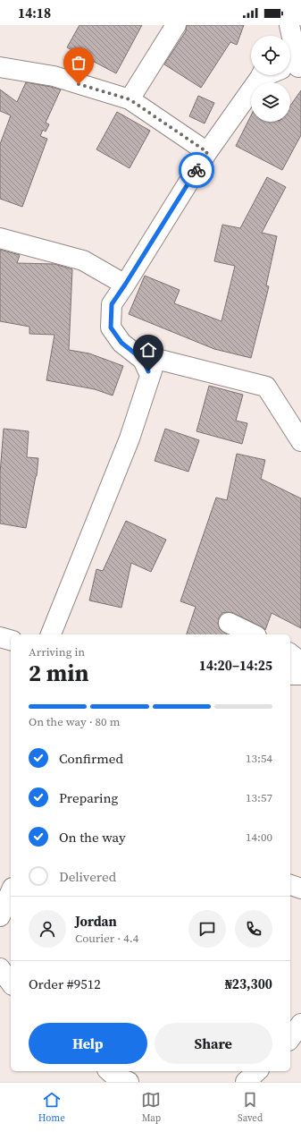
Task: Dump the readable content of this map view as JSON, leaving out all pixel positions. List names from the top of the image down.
{
  "page": {
    "status": "14:18",
    "heading": ["2 min", "Arriving in", "14:20–14:25"],
    "panel": [
      "Jordan",
      "Courier · 4.4",
      "Order #9512",
      "₦23,300"
    ],
    "bar": "On the way · 80 m",
    "list": [
      ["Confirmed", "13:54"],
      ["Preparing", "13:57"],
      ["On the way", "14:00"],
      "Delivered"
    ],
    "buttons": ["Help", "Share"],
    "tabs": ["Home", "Map", "Saved"]
  }
}
